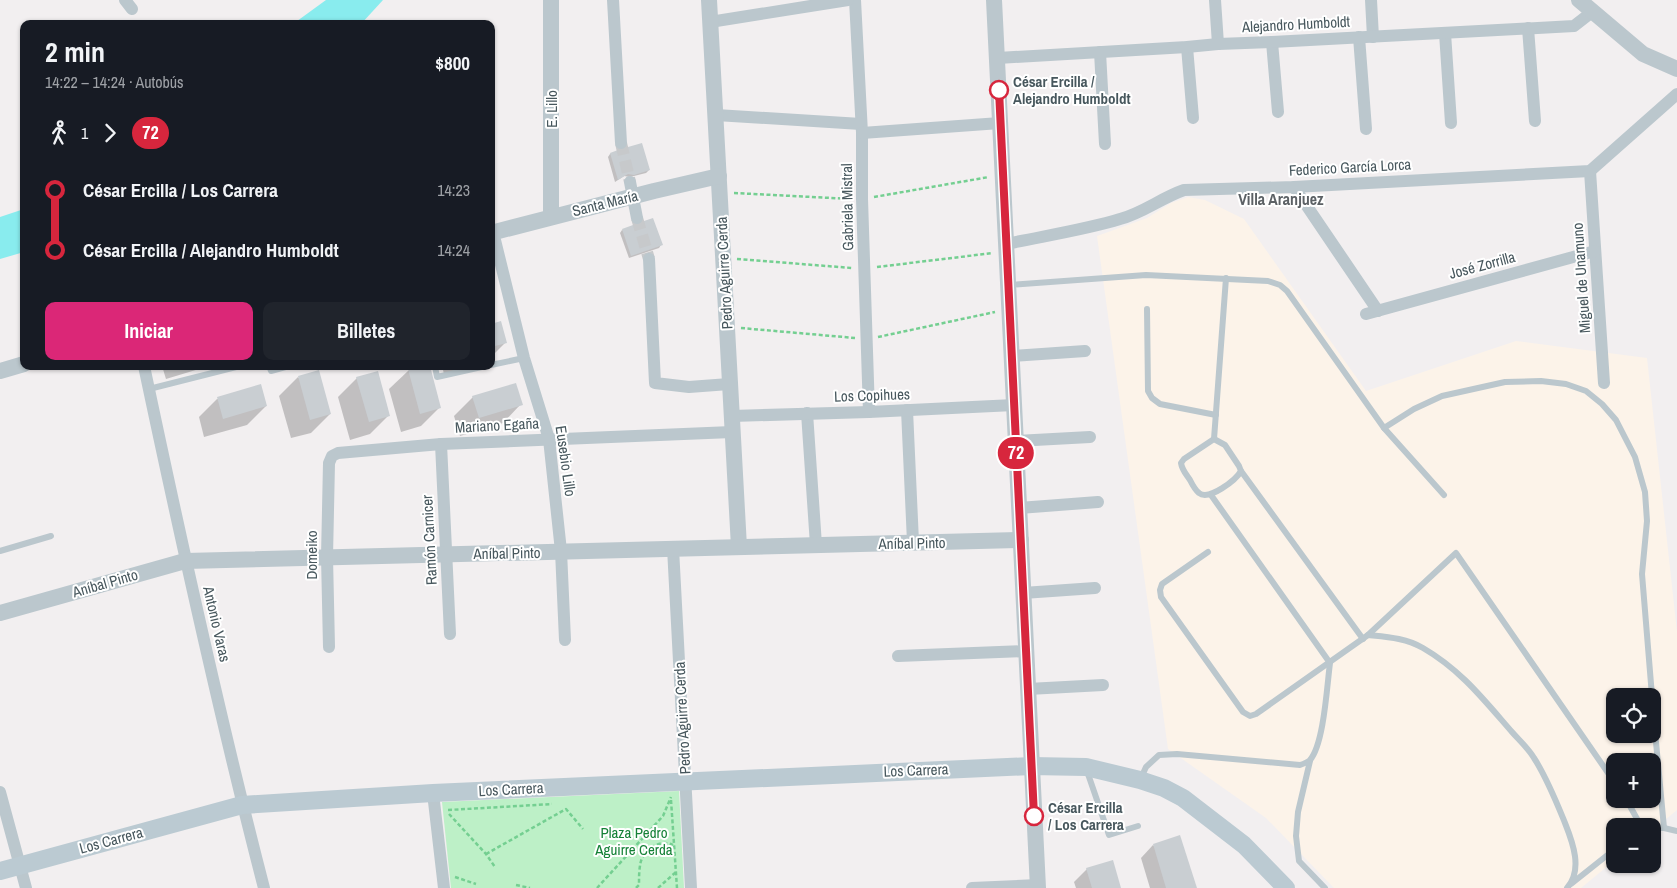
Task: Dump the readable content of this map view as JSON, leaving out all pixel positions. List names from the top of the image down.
{
  "streets": {
    "main road": ["Los Carrera"],
    "street": [
      "Alejandro Humboldt",
      "E. Lillo",
      "Federico García Lorca",
      "Santa María",
      "Gabriela Mistral",
      "José Zorrilla",
      "Pedro Aguirre Cerda",
      "Miguel de Unamuno",
      "Los Copihues",
      "Mariano Egaña",
      "Eusebio Lillo",
      "Ramón Carnicer",
      "Aníbal Pinto",
      "Domeiko",
      "Antonio Varas"
    ]
  },
  "crossings": [
    ["E. Lillo", "Santa María"],
    ["Federico García Lorca", "José Zorrilla"],
    ["Federico García Lorca", "Miguel de Unamuno"],
    ["Santa María", "Pedro Aguirre Cerda"],
    ["Gabriela Mistral", "Los Copihues"],
    ["José Zorrilla", "Miguel de Unamuno"],
    ["Pedro Aguirre Cerda", "Los Copihues"],
    ["Pedro Aguirre Cerda", "Mariano Egaña"],
    ["Pedro Aguirre Cerda", "Aníbal Pinto"],
    ["Pedro Aguirre Cerda", "Los Carrera"],
    ["Los Copihues", "Mariano Egaña"],
    ["Mariano Egaña", "Eusebio Lillo"],
    ["Mariano Egaña", "Ramón Carnicer"],
    ["Mariano Egaña", "Domeiko"],
    ["Eusebio Lillo", "Aníbal Pinto"],
    ["Ramón Carnicer", "Aníbal Pinto"],
    ["Aníbal Pinto", "Domeiko"],
    ["Aníbal Pinto", "Antonio Varas"],
    ["Antonio Varas", "Los Carrera"]
  ],
  "districts": ["Villa Aranjuez"],
  "parks": ["Plaza Pedro Aguirre Cerda"],
  "places": ["César Ercilla / Alejandro Humboldt", "César Ercilla / Los Carrera"],
  "lines": ["bus line 72"],
  "page": {
    "on_map": "72",
    "heading": ["2 min", "14:22 – 14:24 · Autobús", "$800"],
    "legs": ["1", "72"],
    "list": [
      {
        "name": "César Ercilla / Los Carrera",
        "value": "14:23"
      },
      {
        "name": "César Ercilla / Alejandro Humboldt",
        "value": "14:24"
      }
    ],
    "buttons": ["Iniciar", "Billetes"],
    "map_buttons": ["+", "−"]
  }
}
